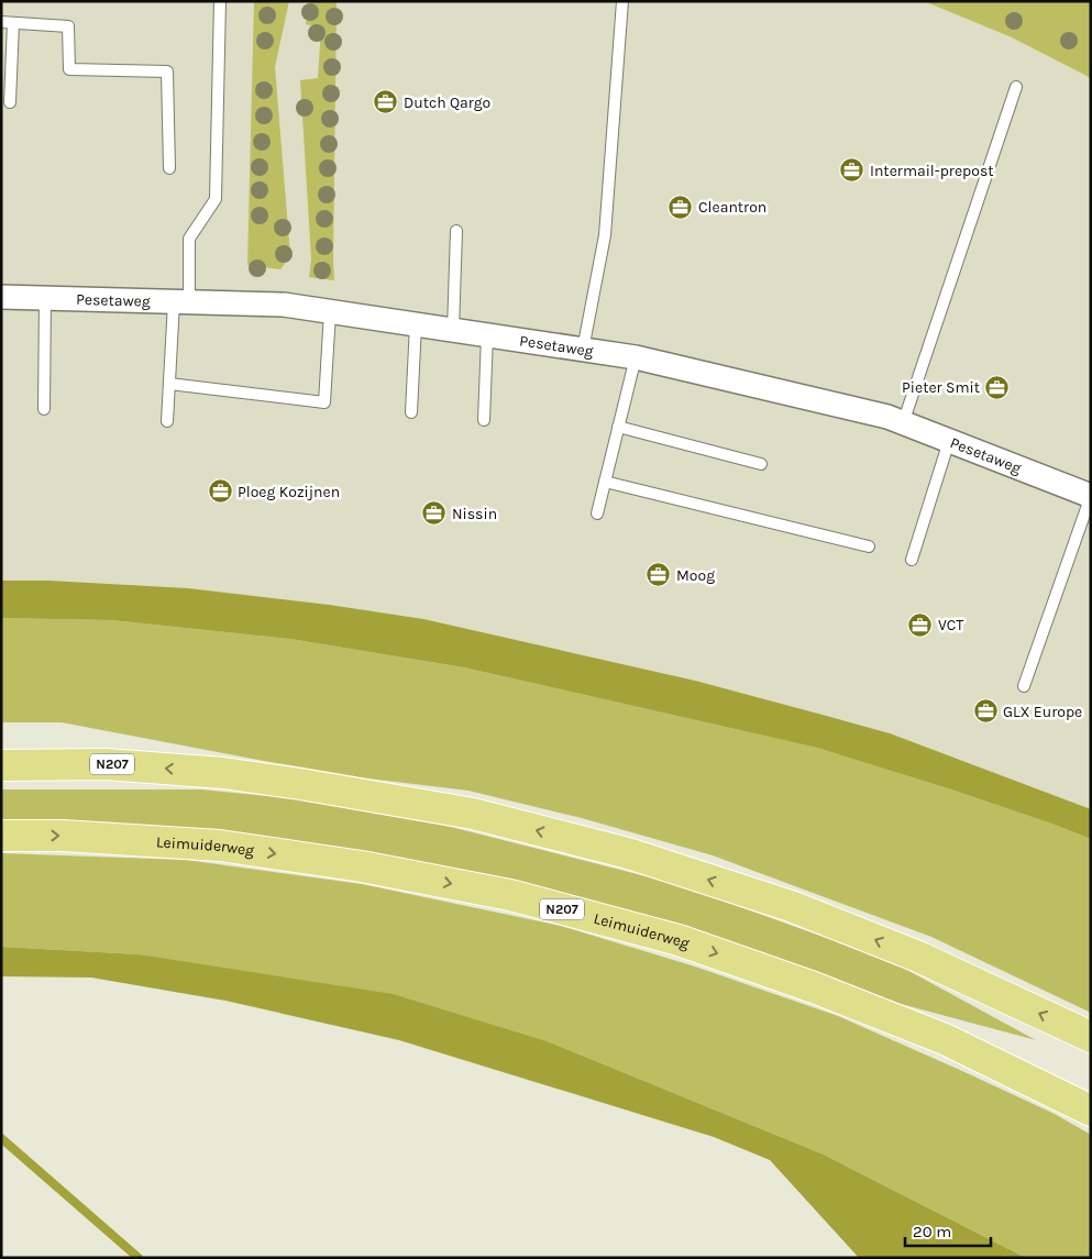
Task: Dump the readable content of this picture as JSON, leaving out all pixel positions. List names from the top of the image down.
{
  "streets": {
    "main road": ["N207", "Leimuiderweg"],
    "street": ["Pesetaweg"]
  },
  "places": {
    "office": [
      "Dutch Qargo",
      "Intermail-prepost",
      "Cleantron",
      "Pieter Smit",
      "Ploeg Kozijnen",
      "Nissin",
      "Moog",
      "VCT",
      "GLX Europe"
    ]
  },
  "scale_bar": "20 m"
}
